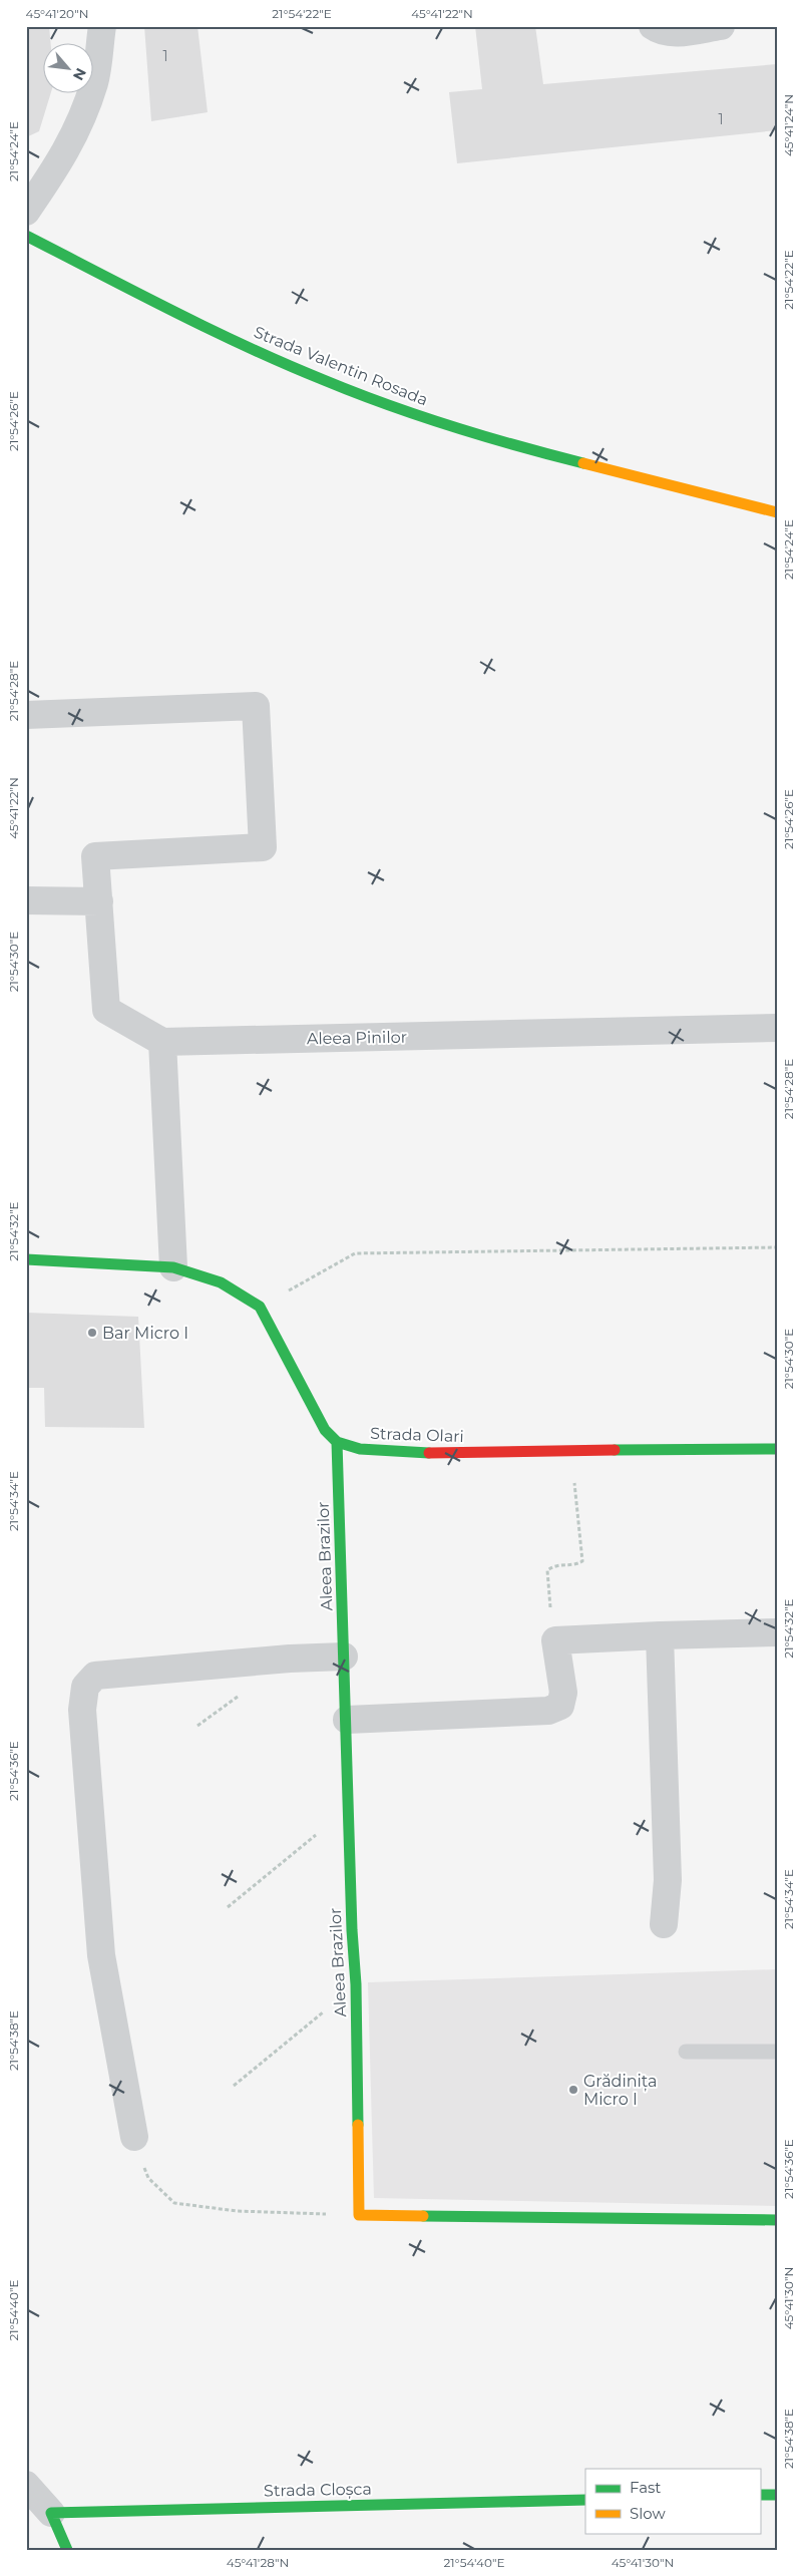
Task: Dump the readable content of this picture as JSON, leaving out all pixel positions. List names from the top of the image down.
{
  "streets": {
    "street": [
      "Strada Valentin Rosada",
      "Aleea Pinilor",
      "Strada Olari",
      "Aleea Brazilor",
      "Strada Cloșca"
    ]
  },
  "crossings": [
    ["Strada Olari", "Aleea Brazilor"]
  ],
  "places": ["Bar Micro I", "Grădinița Micro I"],
  "house_numbers": ["1", "1"],
  "legend": ["Fast", "Slow"],
  "north": "bottom right",
  "coordinates": [
    "45°41'20\"N",
    "21°54'22\"E",
    "45°41'22\"N",
    "45°41'24\"N",
    "21°54'24\"E",
    "21°54'26\"E",
    "21°54'28\"E",
    "21°54'30\"E",
    "21°54'32\"E",
    "21°54'34\"E",
    "21°54'36\"E",
    "21°54'38\"E",
    "45°41'30\"N",
    "21°54'40\"E",
    "45°41'28\"N"
  ]
}
